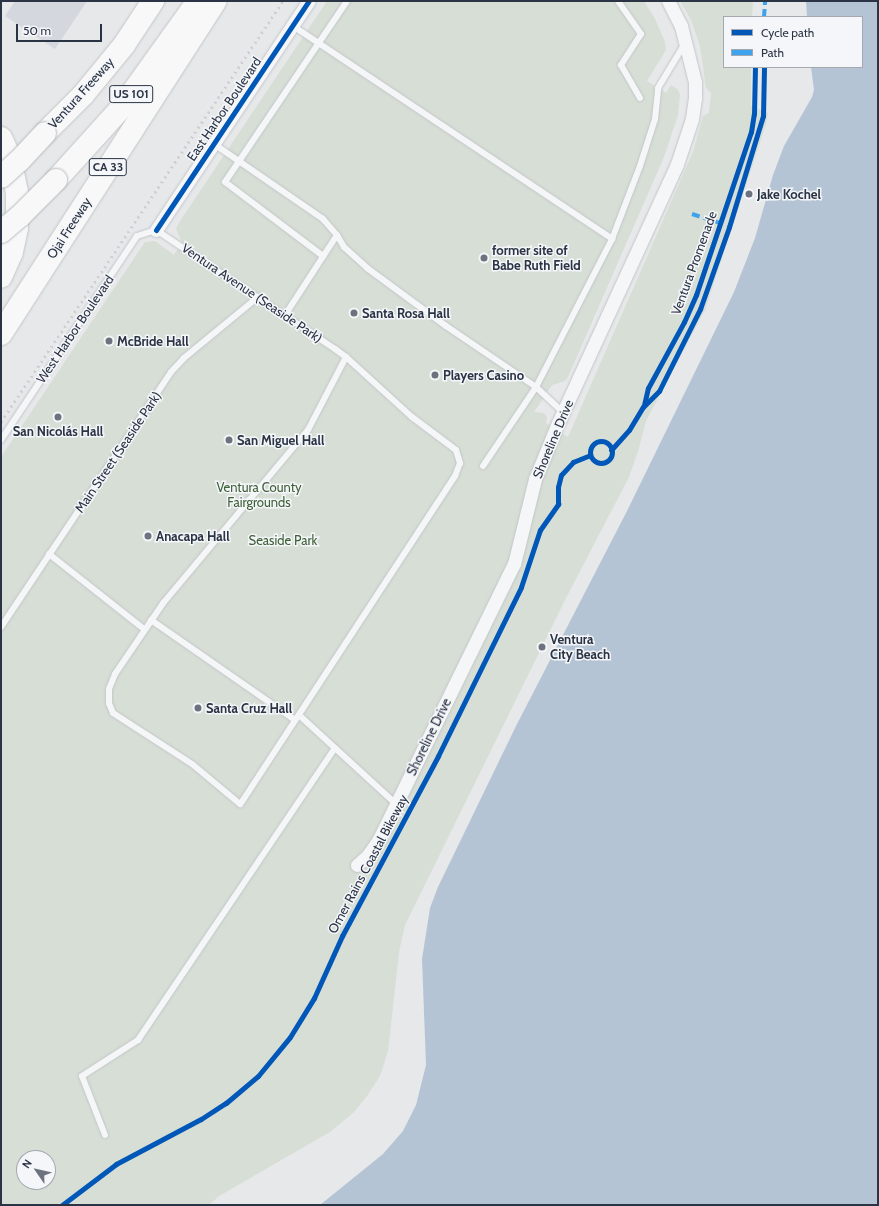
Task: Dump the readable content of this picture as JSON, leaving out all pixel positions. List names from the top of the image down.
{
  "streets": {
    "highway": [
      "Ventura Freeway",
      "US 101",
      "CA 33",
      "Ojai Freeway"
    ],
    "street": ["East Harbor Boulevard", "Shoreline Drive"],
    "lane": ["Ventura Avenue (Seaside Park)", "West Harbor Boulevard", "Main Street (Seaside Park)"],
    "cycle path": ["Ventura Promenade", "Omer Rains Coastal Bikeway"]
  },
  "crossings": [
    ["East Harbor Boulevard", "Ventura Avenue (Seaside Park)"],
    ["East Harbor Boulevard", "West Harbor Boulevard"],
    ["Ventura Avenue (Seaside Park)", "West Harbor Boulevard"],
    ["Ventura Avenue (Seaside Park)", "Main Street (Seaside Park)"]
  ],
  "parks": ["Ventura County Fairgrounds", "Seaside Park"],
  "places": [
    "Jake Kochel",
    "former site of Babe Ruth Field",
    "Santa Rosa Hall",
    "McBride Hall",
    "Players Casino",
    "San Nicolás Hall",
    "San Miguel Hall",
    "Anacapa Hall",
    "Ventura City Beach",
    "Santa Cruz Hall"
  ],
  "legend": ["Cycle path", "Path"],
  "scale_bar": "50 m",
  "north": "top left"
}
